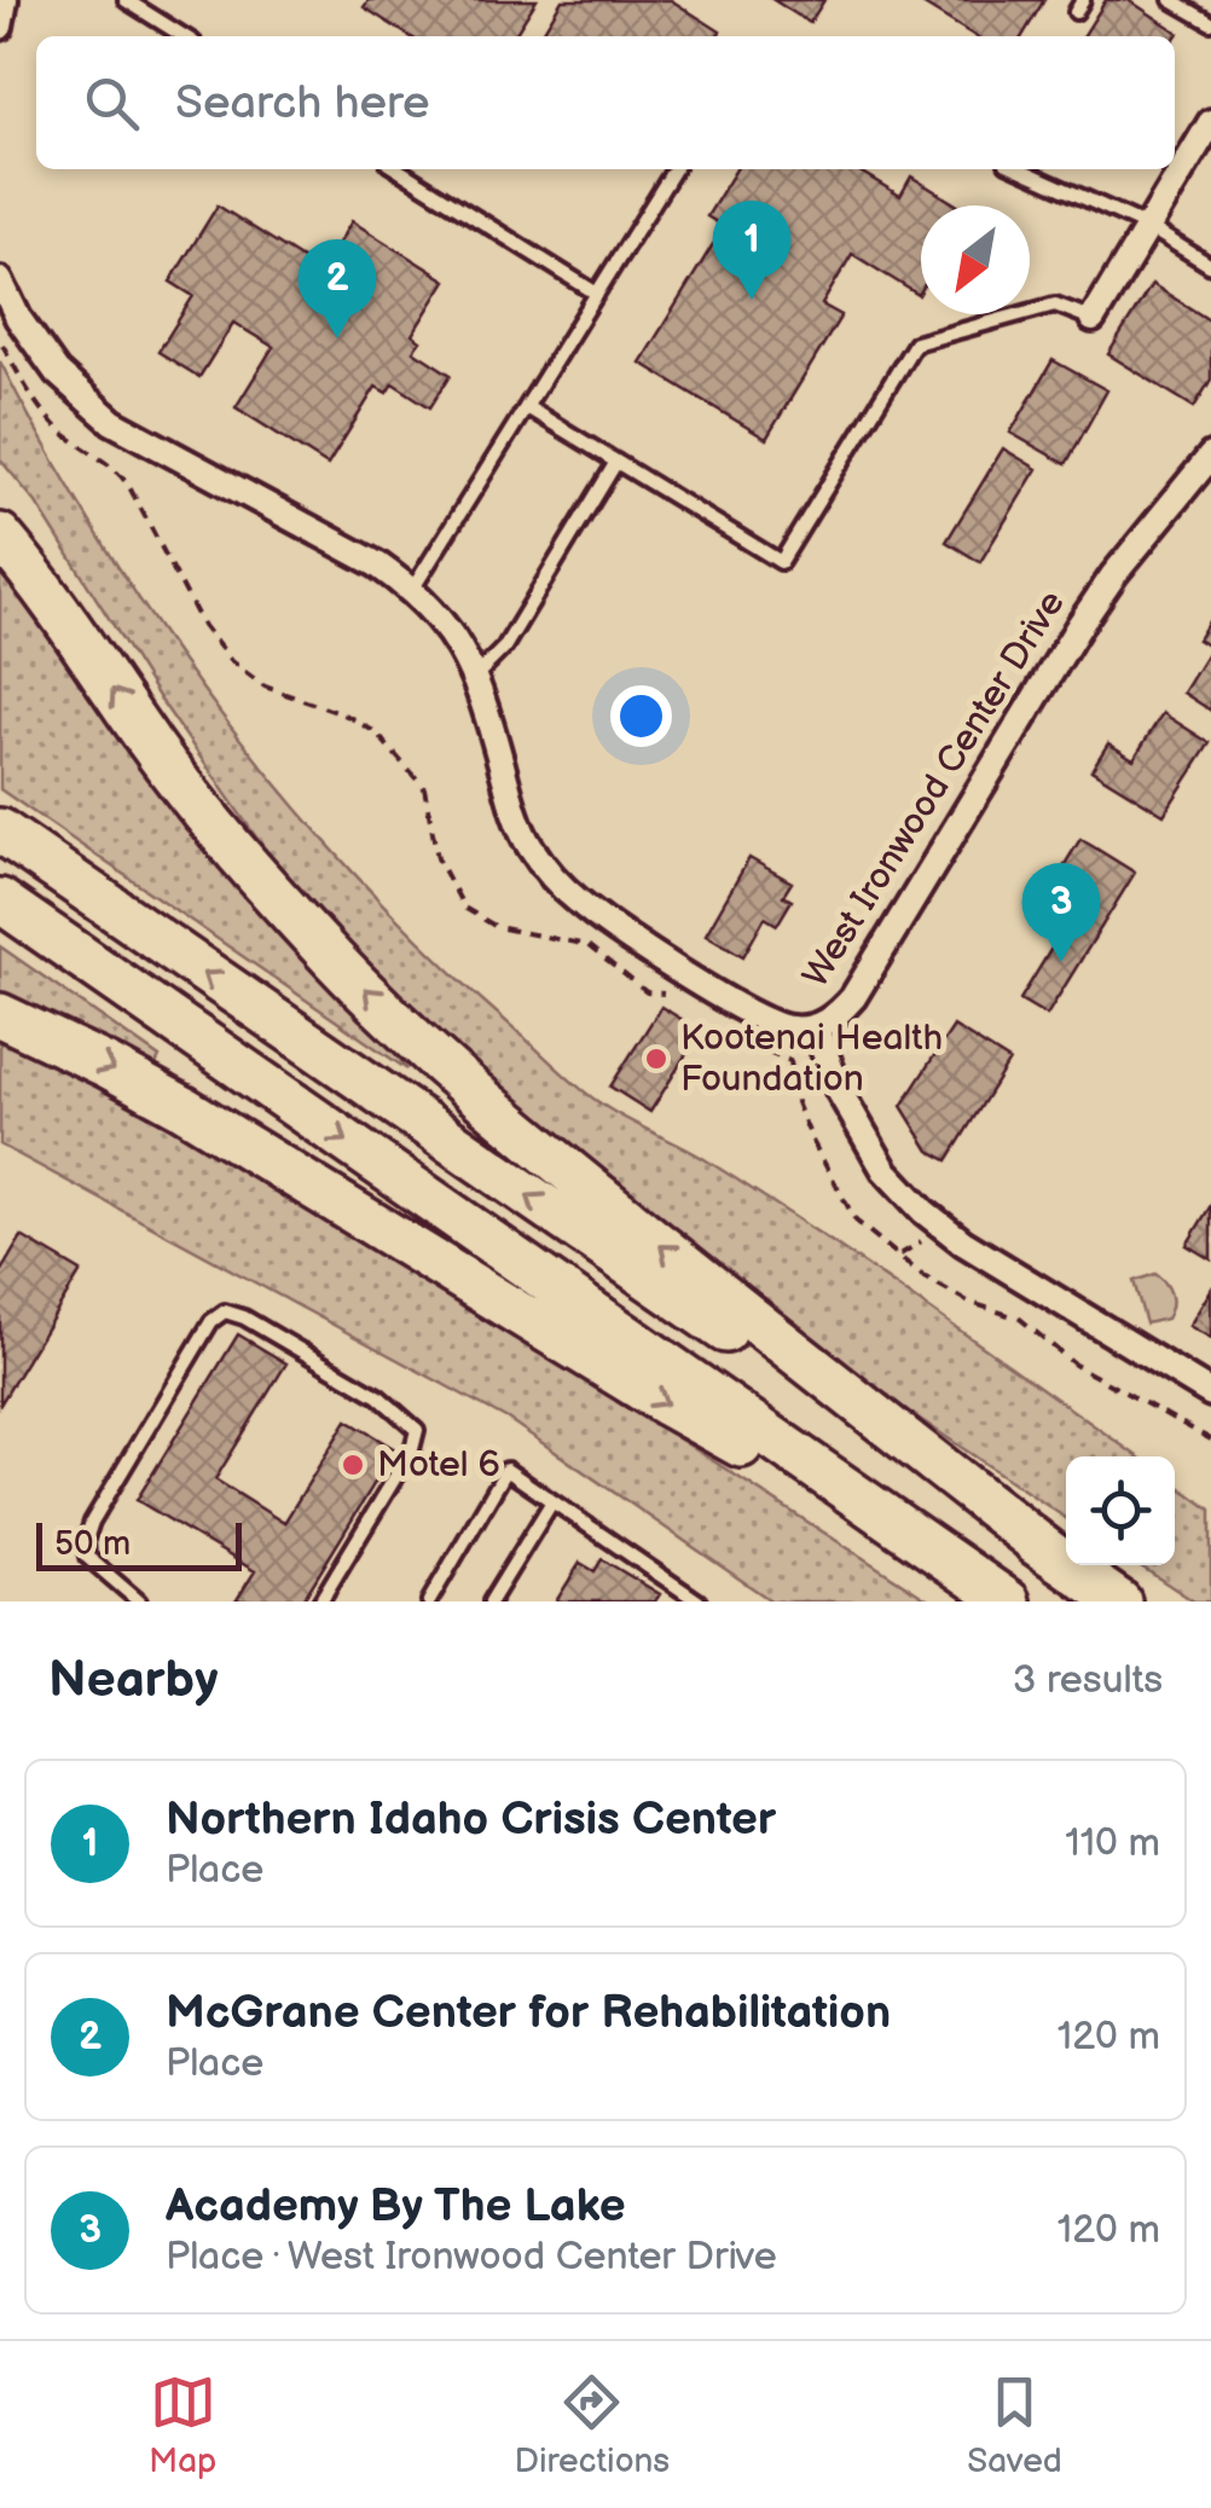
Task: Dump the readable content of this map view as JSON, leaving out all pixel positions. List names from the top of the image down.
{
  "streets": {
    "street": ["West Ironwood Center Drive"]
  },
  "places": ["Kootenai Health Foundation", "Motel 6"],
  "scale_bar": "50 m",
  "north": "bottom left",
  "page": {
    "search": "Search here",
    "pins": ["1", "2", "3"],
    "scale": "50 m",
    "heading": ["Nearby", "3 results"],
    "list": [
      {
        "mark": "1",
        "name": "Northern Idaho Crisis Center",
        "note": "Place",
        "value": "110 m"
      },
      {
        "mark": "2",
        "name": "McGrane Center for Rehabilitation",
        "note": "Place",
        "value": "120 m"
      },
      {
        "mark": "3",
        "name": "Academy By The Lake",
        "note": "Place · West Ironwood Center Drive",
        "value": "120 m"
      }
    ],
    "nav": ["Map", "Directions", "Saved"]
  }
}
